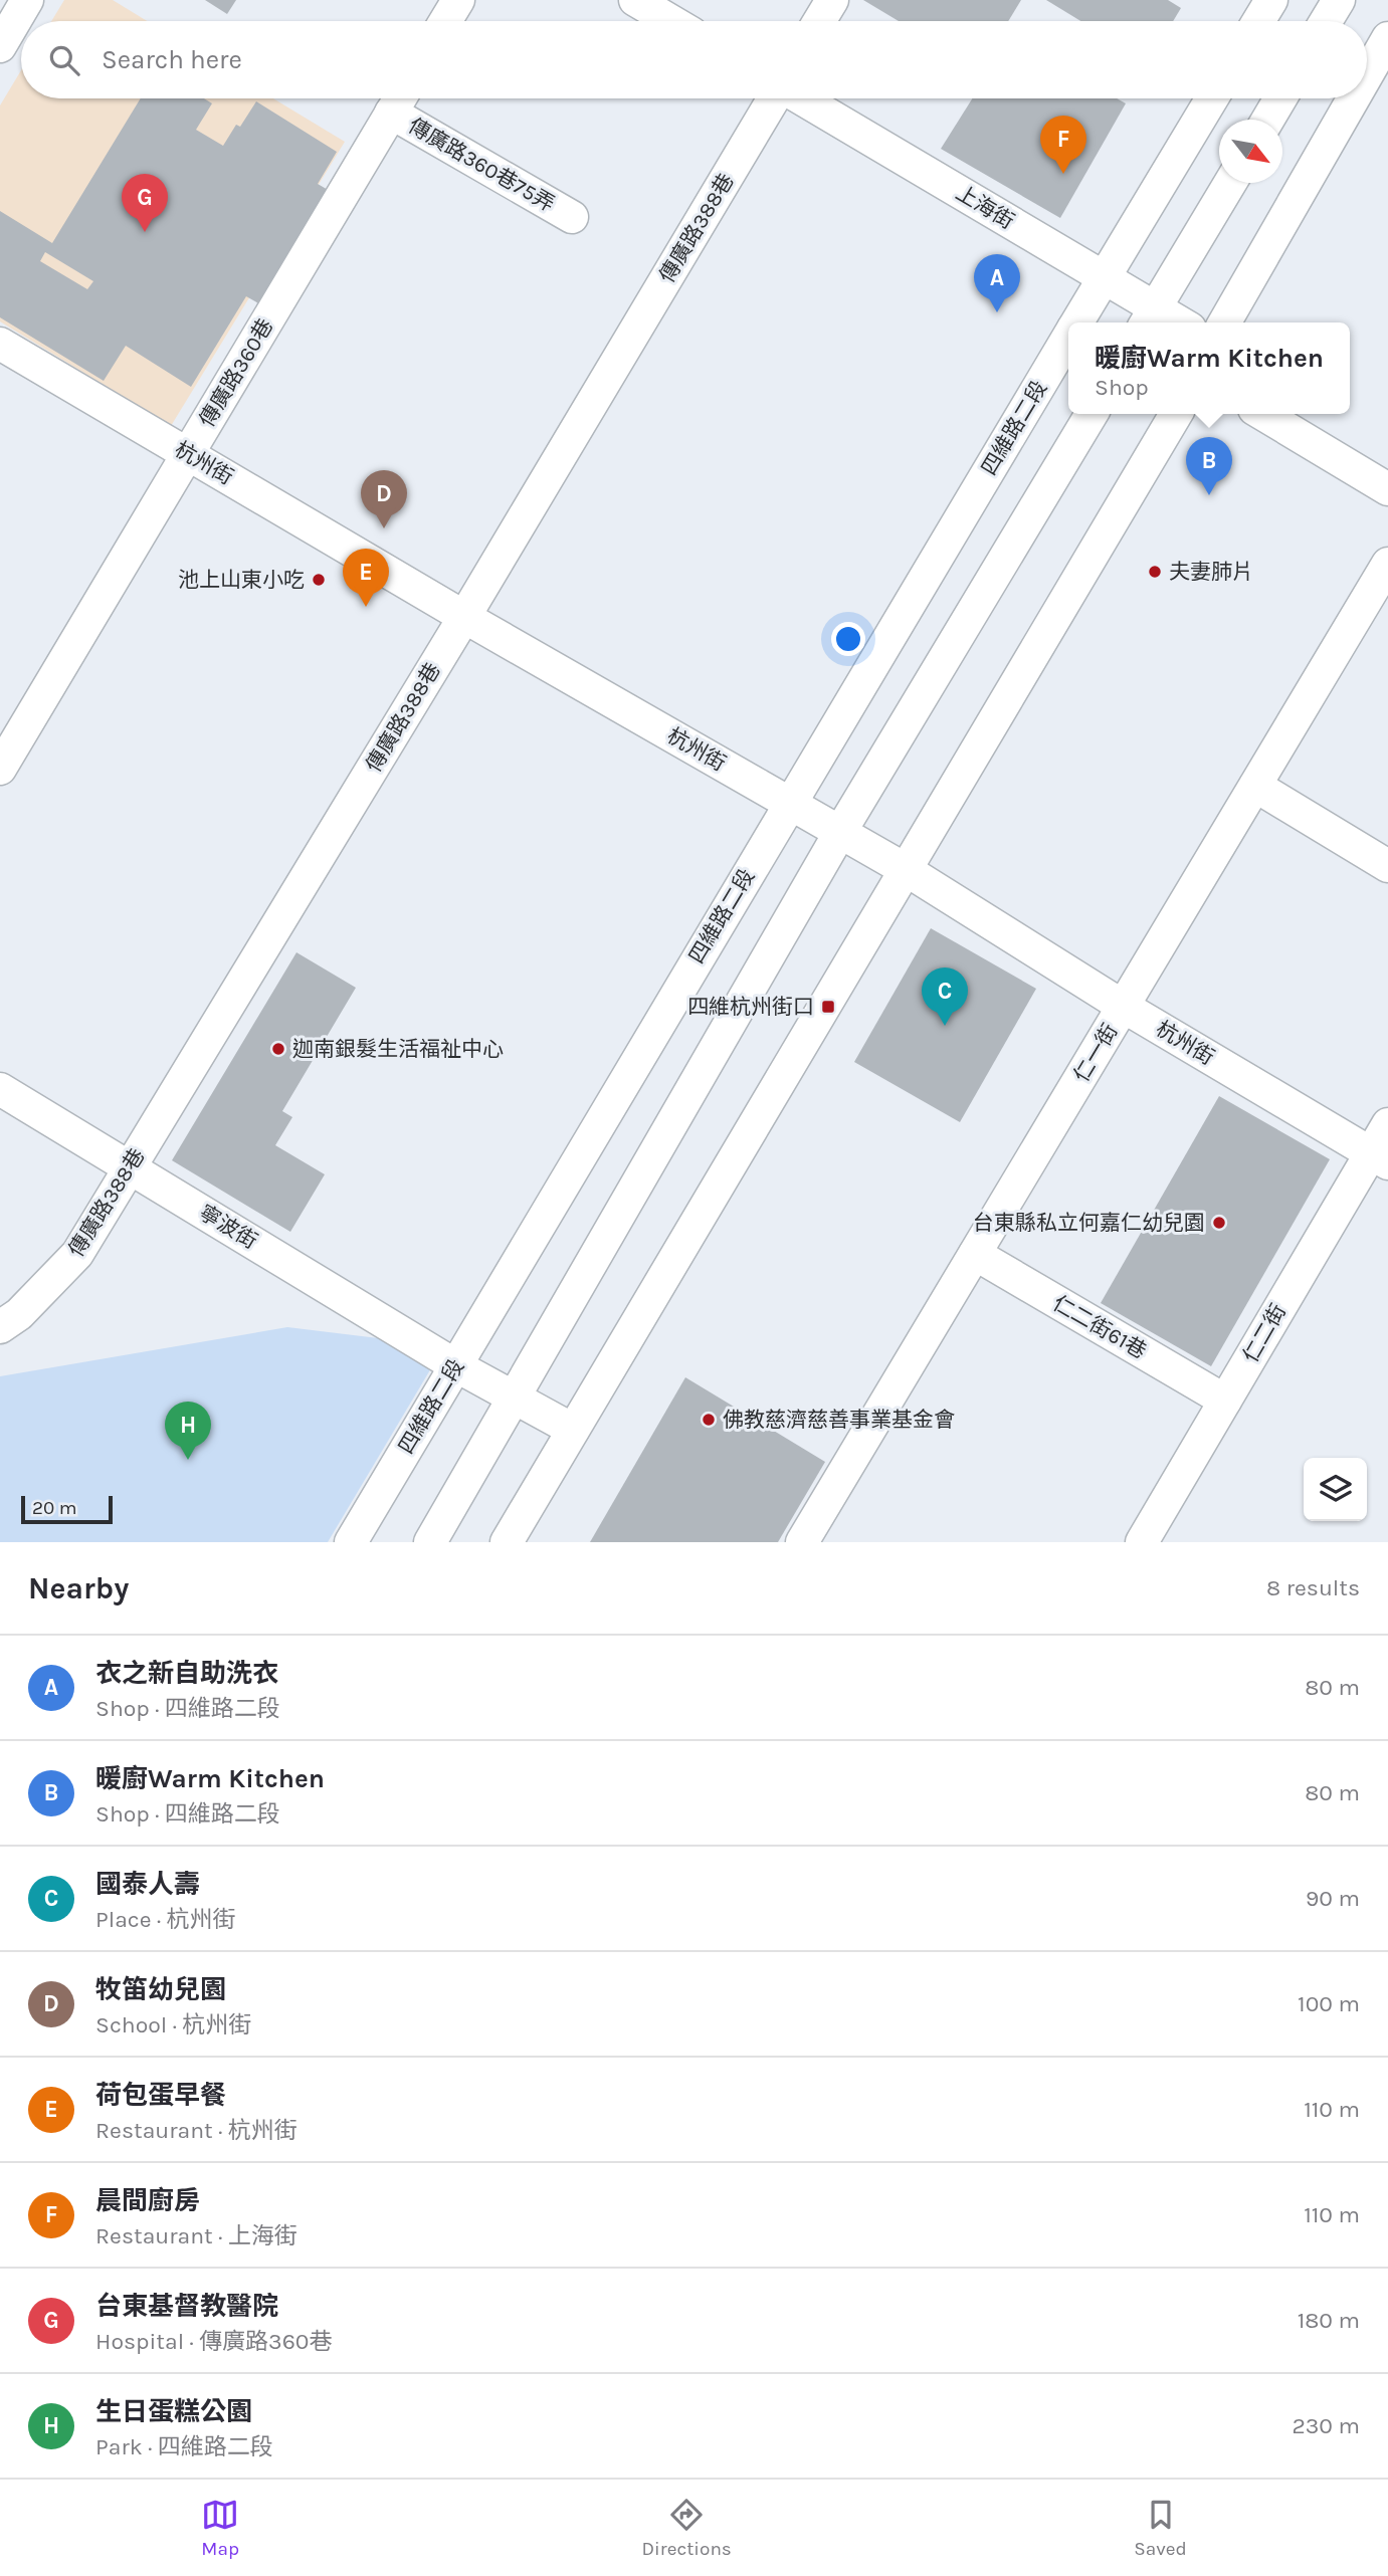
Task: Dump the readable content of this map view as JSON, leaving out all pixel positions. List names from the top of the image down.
{
  "streets": {
    "street": [
      "傳廣路360巷75弄",
      "上海街",
      "傳廣路388巷",
      "傳廣路360巷",
      "四維路二段",
      "杭州街",
      "仁一街",
      "寧波街",
      "仁二街61巷",
      "仁二街"
    ]
  },
  "crossings": [
    ["傳廣路360巷75弄", "傳廣路360巷"],
    ["上海街", "四維路二段"],
    ["傳廣路388巷", "杭州街"],
    ["傳廣路388巷", "寧波街"],
    ["傳廣路360巷", "杭州街"],
    ["四維路二段", "杭州街"],
    ["四維路二段", "寧波街"],
    ["杭州街", "仁一街"],
    ["杭州街", "仁二街"],
    ["仁一街", "仁二街61巷"],
    ["仁二街61巷", "仁二街"]
  ],
  "places": {
    "other": [
      "夫妻肺片",
      "池上山東小吃",
      "迦南銀髮生活福祉中心",
      "台東縣私立何嘉仁幼兒園",
      "佛教慈濟慈善事業基金會"
    ],
    "transit": ["四維杭州街口"]
  },
  "scale_bar": "20 m",
  "north": "bottom right",
  "page": {
    "search": "Search here",
    "pins": [
      "F",
      "G",
      "A",
      "B",
      "D",
      "E",
      "C",
      "H"
    ],
    "popup": ["暖廚Warm Kitchen", "Shop"],
    "scale": "20 m",
    "heading": ["Nearby", "8 results"],
    "list": [
      {
        "mark": "A",
        "name": "衣之新自助洗衣",
        "note": "Shop · 四維路二段",
        "value": "80 m"
      },
      {
        "mark": "B",
        "name": "暖廚Warm Kitchen",
        "note": "Shop · 四維路二段",
        "value": "80 m"
      },
      {
        "mark": "C",
        "name": "國泰人壽",
        "note": "Place · 杭州街",
        "value": "90 m"
      },
      {
        "mark": "D",
        "name": "牧笛幼兒園",
        "note": "School · 杭州街",
        "value": "100 m"
      },
      {
        "mark": "E",
        "name": "荷包蛋早餐",
        "note": "Restaurant · 杭州街",
        "value": "110 m"
      },
      {
        "mark": "F",
        "name": "晨間廚房",
        "note": "Restaurant · 上海街",
        "value": "110 m"
      },
      {
        "mark": "G",
        "name": "台東基督教醫院",
        "note": "Hospital · 傳廣路360巷",
        "value": "180 m"
      },
      {
        "mark": "H",
        "name": "生日蛋糕公園",
        "note": "Park · 四維路二段",
        "value": "230 m"
      }
    ],
    "nav": ["Map", "Directions", "Saved"]
  }
}
